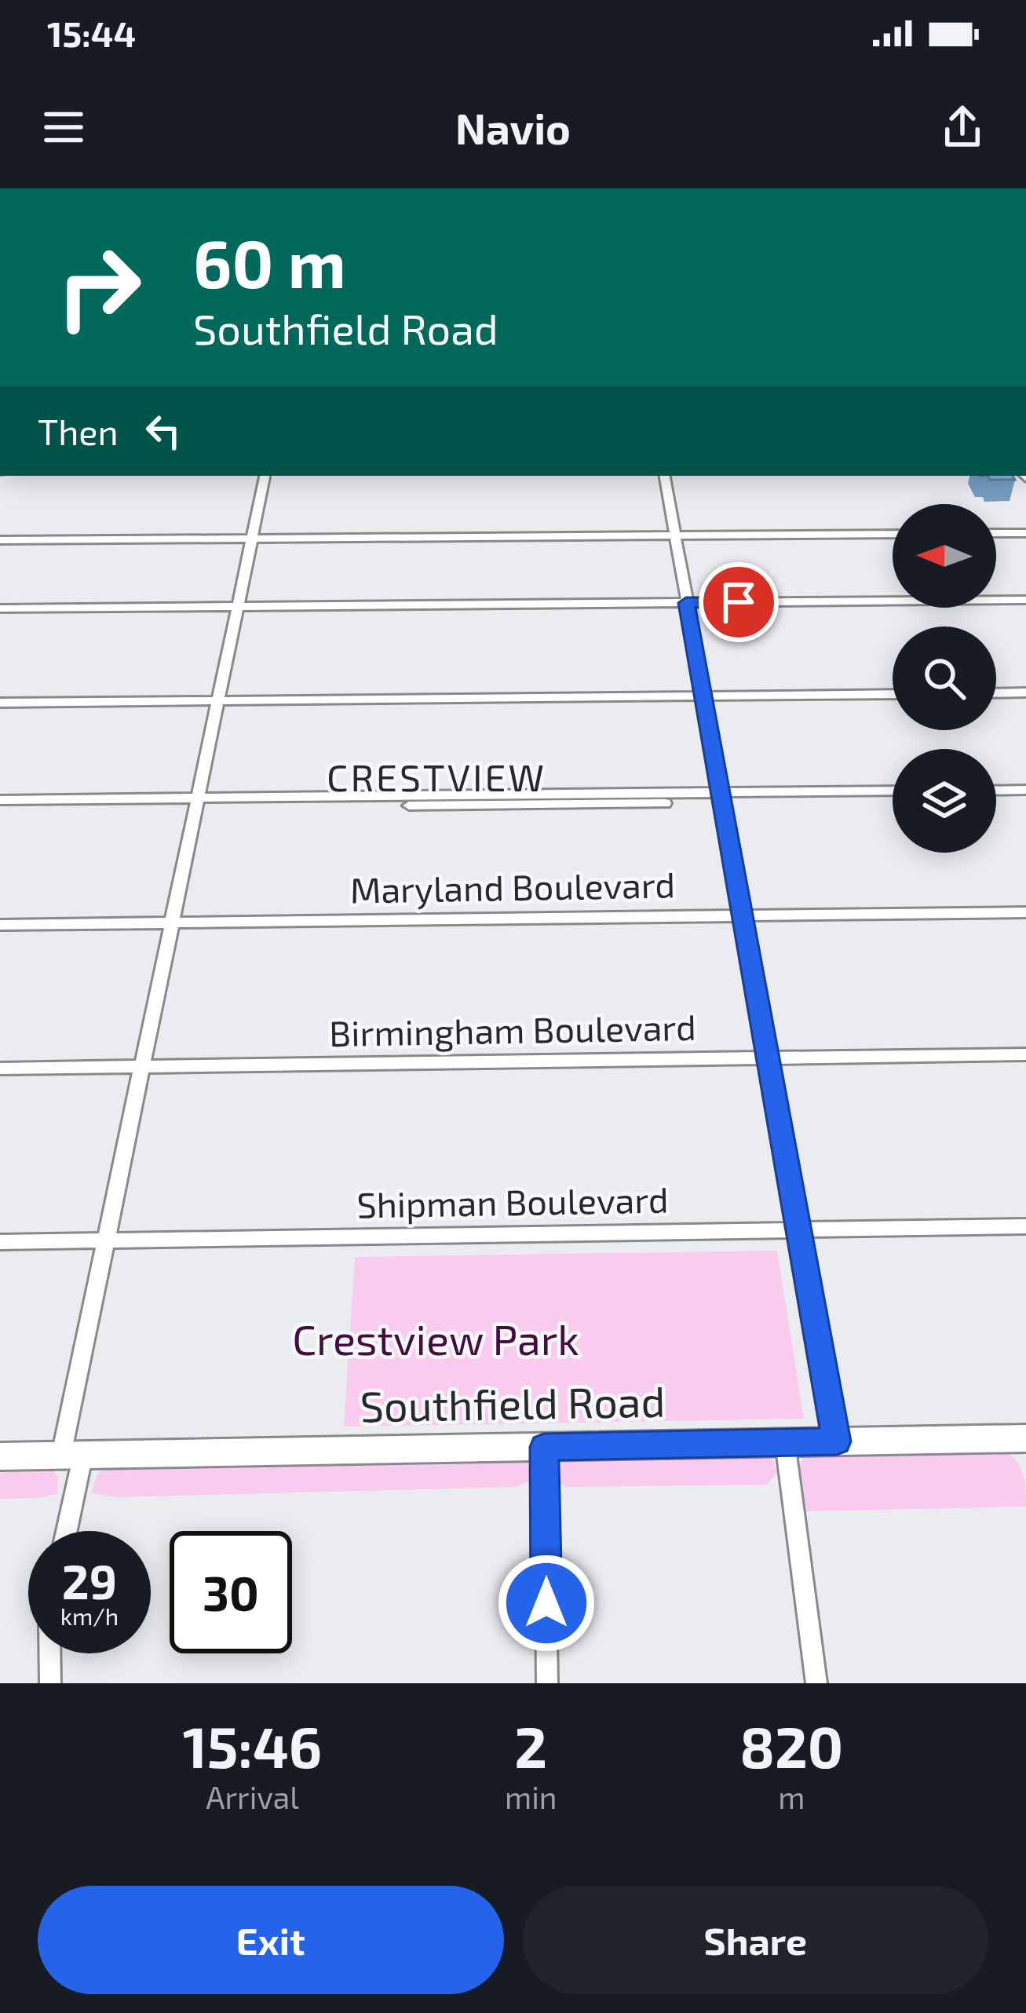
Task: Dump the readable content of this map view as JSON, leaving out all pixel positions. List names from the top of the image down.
{
  "streets": {
    "main road": ["Southfield Road"],
    "street": ["Maryland Boulevard", "Birmingham Boulevard", "Shipman Boulevard"]
  },
  "districts": ["CRESTVIEW"],
  "parks": ["Crestview Park"],
  "north": "left",
  "page": {
    "status": "15:44",
    "header": "Navio",
    "turn": ["60 m", "Southfield Road"],
    "then": "Then",
    "speed": "29 km/h",
    "limit": "30",
    "eta": [
      "15:46",
      "Arrival",
      "2",
      "min",
      "820",
      "m"
    ],
    "buttons": ["Exit", "Share"]
  }
}
